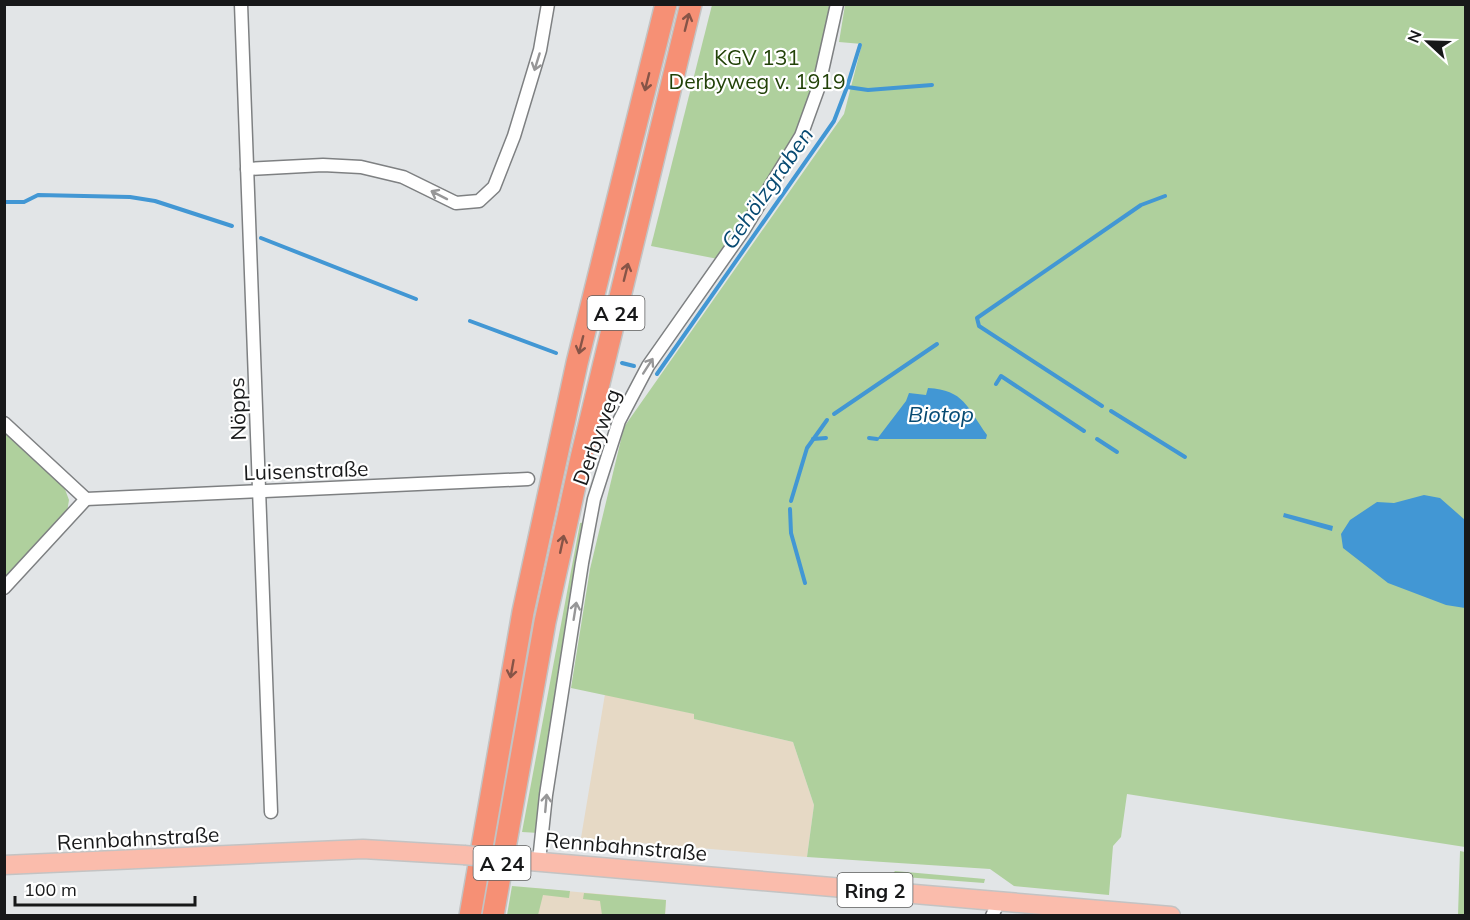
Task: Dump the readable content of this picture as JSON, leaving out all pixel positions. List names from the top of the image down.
{
  "streets": {
    "highway": ["A 24"],
    "main road": ["Rennbahnstraße", "Ring 2"],
    "street": ["Nöpps", "Derbyweg", "Luisenstraße"]
  },
  "crossings": [
    ["Nöpps", "Luisenstraße"],
    ["Derbyweg", "Rennbahnstraße"]
  ],
  "one_way": ["Derbyweg"],
  "water": ["Gehölzgraben", "Biotop"],
  "parks": ["KGV 131 Derbyweg v. 1919"],
  "scale_bar": "100 m",
  "north": "left"
}
